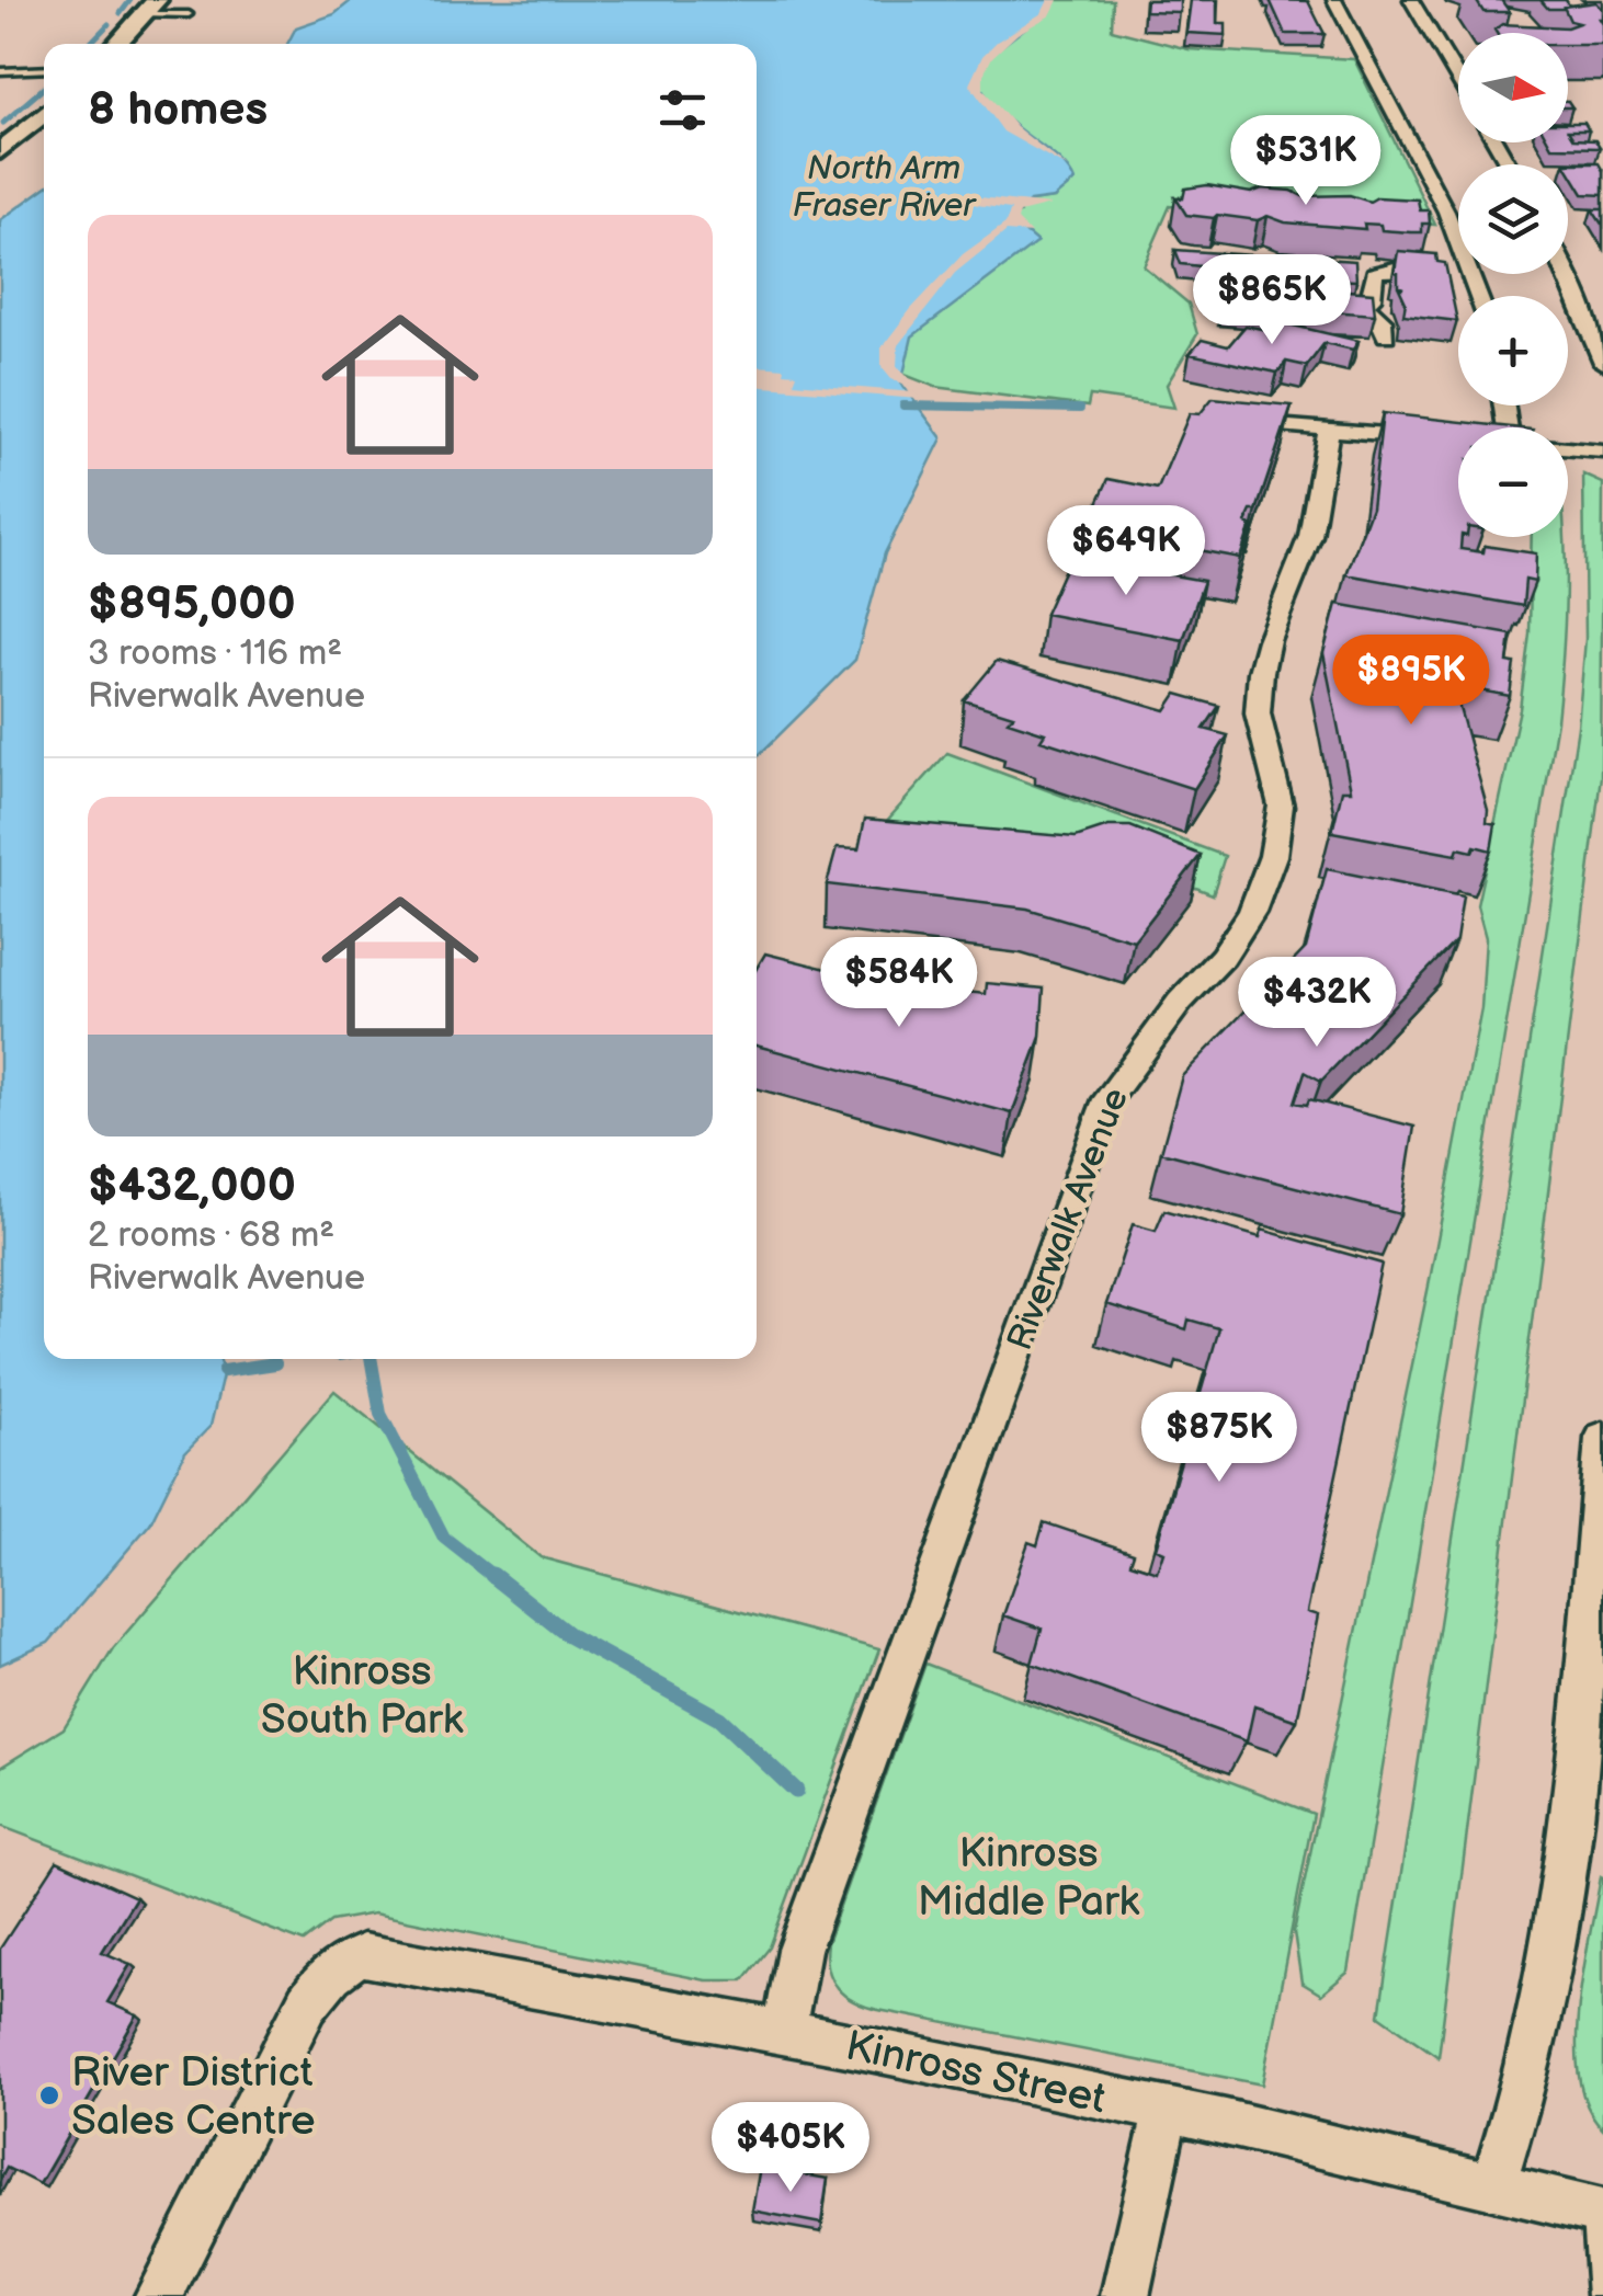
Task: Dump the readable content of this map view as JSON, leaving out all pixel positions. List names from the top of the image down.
{
  "streets": {
    "street": ["Riverwalk Avenue", "Kinross Street"]
  },
  "crossings": [
    ["Riverwalk Avenue", "Kinross Street"]
  ],
  "water": ["North Arm Fraser River"],
  "parks": ["Kinross South Park", "Kinross Middle Park"],
  "places": ["River District Sales Centre"],
  "north": "right",
  "page": {
    "map_buttons": ["+", "−"],
    "heading": "8 homes",
    "price": [
      "$531K",
      "$865K",
      "$649K",
      "$895K",
      "$584K",
      "$432K",
      "$875K",
      "$405K"
    ],
    "list": [
      {
        "name": "$895,000",
        "note": "3 rooms · 116 m² · Riverwalk Avenue"
      },
      {
        "name": "$432,000",
        "note": "2 rooms · 68 m² · Riverwalk Avenue"
      }
    ]
  }
}
